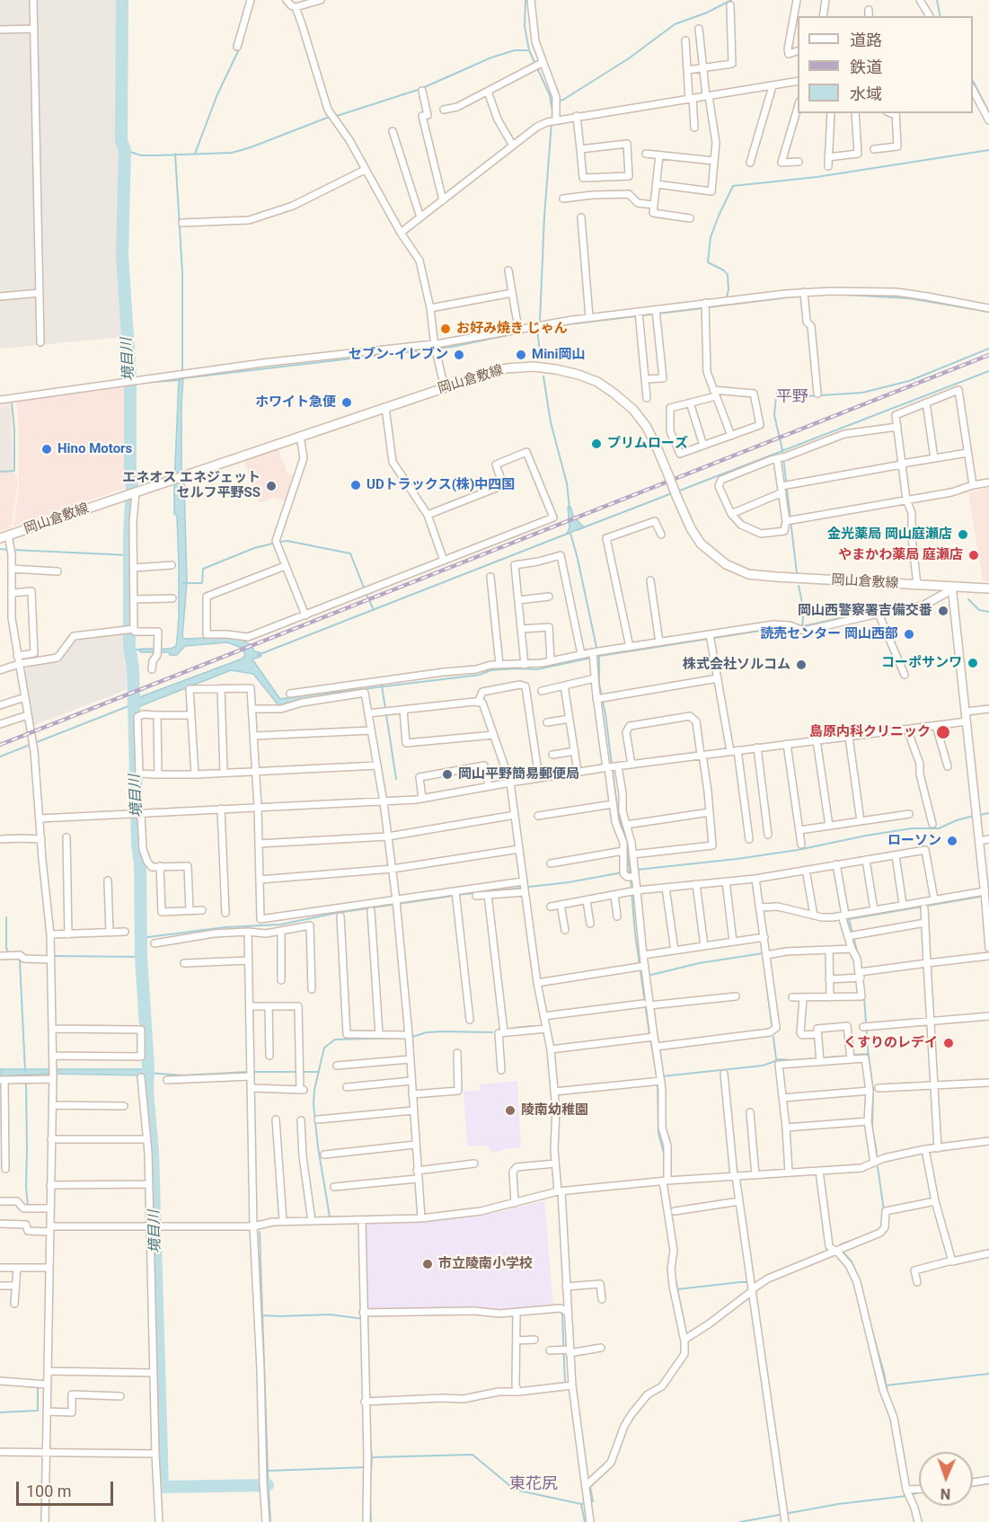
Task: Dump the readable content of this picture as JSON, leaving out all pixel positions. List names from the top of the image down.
{
  "streets": {
    "main road": ["岡山倉敷線"]
  },
  "districts": ["平野", "東花尻"],
  "water": ["境目川"],
  "places": [
    "お好み焼き じゃん",
    "セブン-イレブン",
    "Mini岡山",
    "ホワイト急便",
    "プリムローズ",
    "Hino Motors",
    "UDトラックス(株)中四国",
    "エネオス エネジェット セルフ平野SS",
    "金光薬局 岡山庭瀬店",
    "やまかわ薬局 庭瀬店",
    "岡山西警察署吉備交番",
    "読売センター 岡山西部",
    "コーポサンワ",
    "株式会社ソルコム",
    "島原内科クリニック",
    "岡山平野簡易郵便局",
    "ローソン",
    "くすりのレデイ",
    "陵南幼稚園",
    "市立陵南小学校"
  ],
  "legend": ["道路", "鉄道", "水域"],
  "scale_bar": "100 m",
  "north": "bottom"
}
